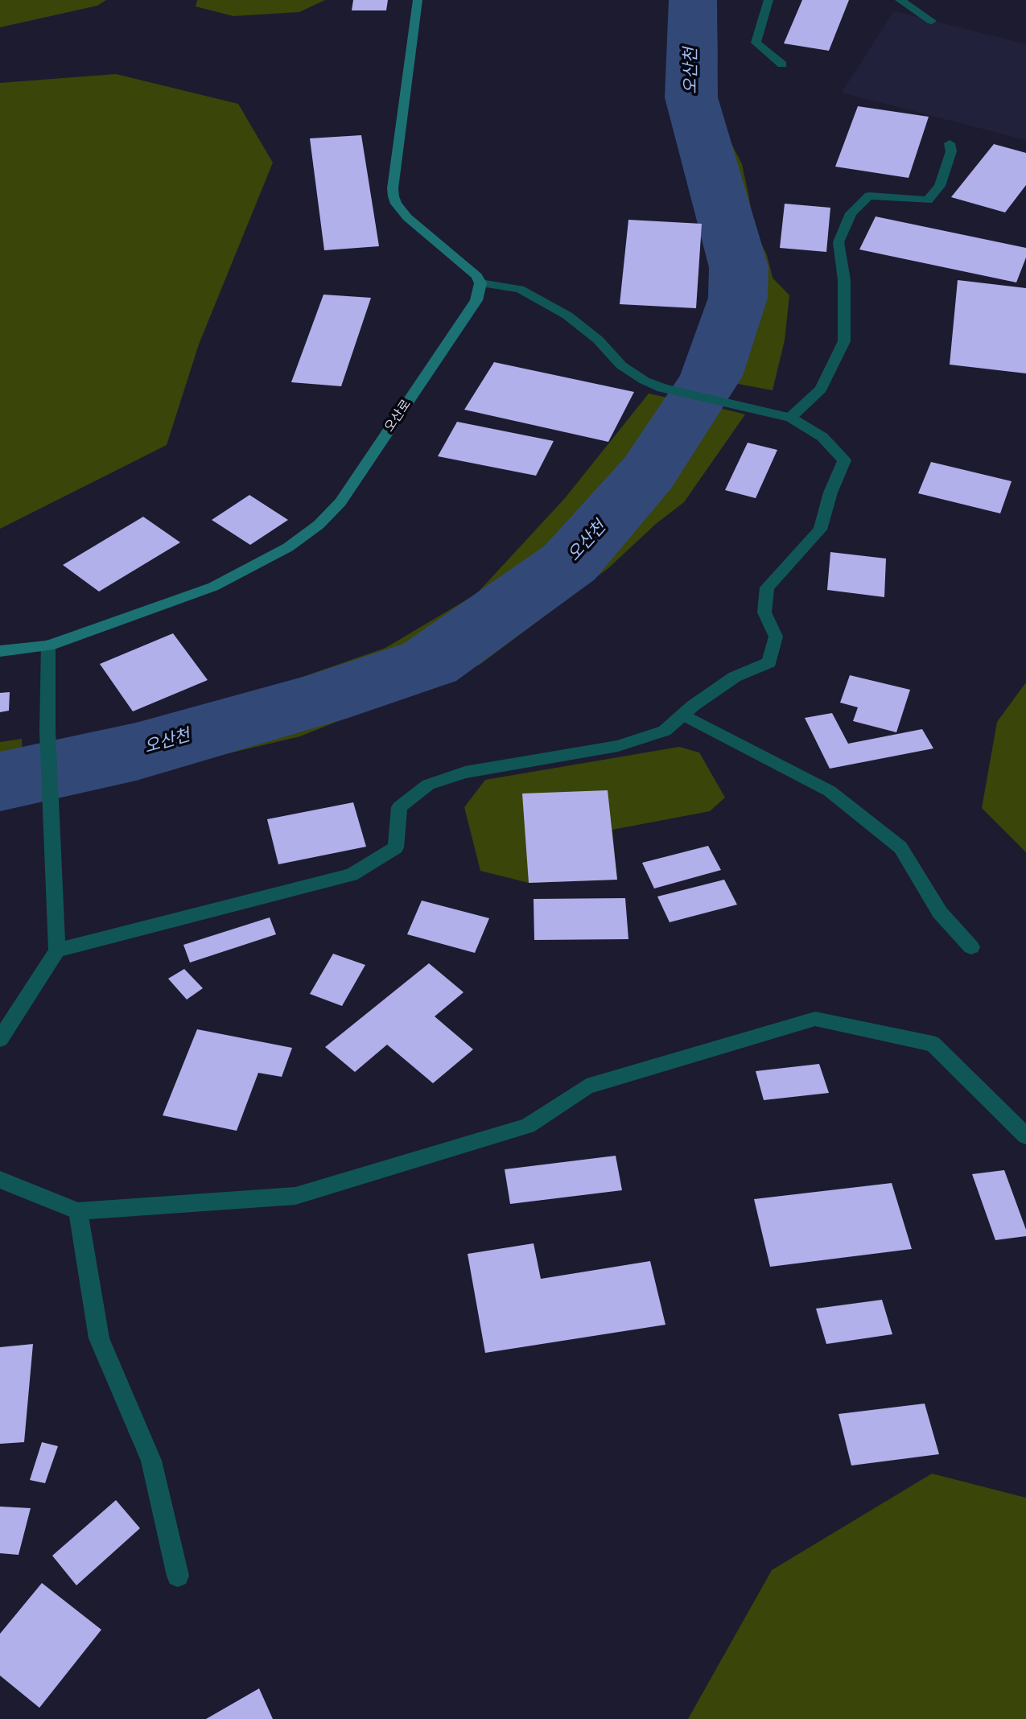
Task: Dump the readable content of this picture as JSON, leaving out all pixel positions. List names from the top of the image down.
{
  "streets": {
    "street": ["오산로"]
  },
  "water": ["오산천"]
}
